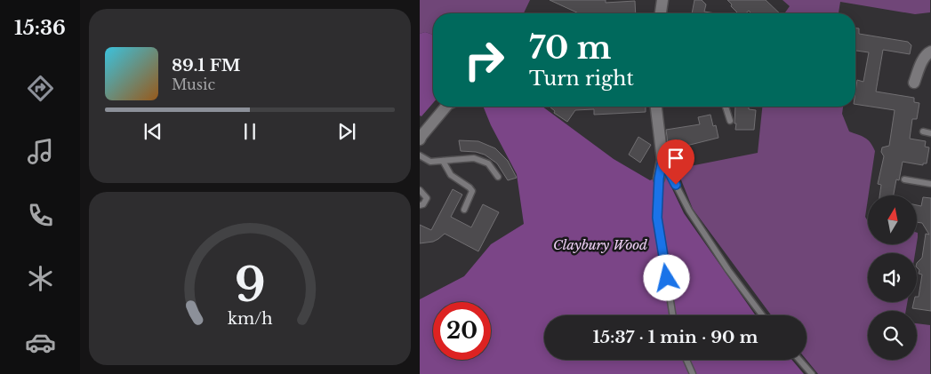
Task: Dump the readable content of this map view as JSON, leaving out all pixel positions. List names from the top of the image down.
{
  "parks": ["Claybury Wood"],
  "north": "top",
  "page": {
    "tabs": "15:36",
    "turn": ["70 m", "Turn right"],
    "song": ["89.1 FM", "Music"],
    "limit": "20",
    "trip": "15:37 · 1 min · 90 m",
    "gauge": ["9", "km/h"]
  }
}
